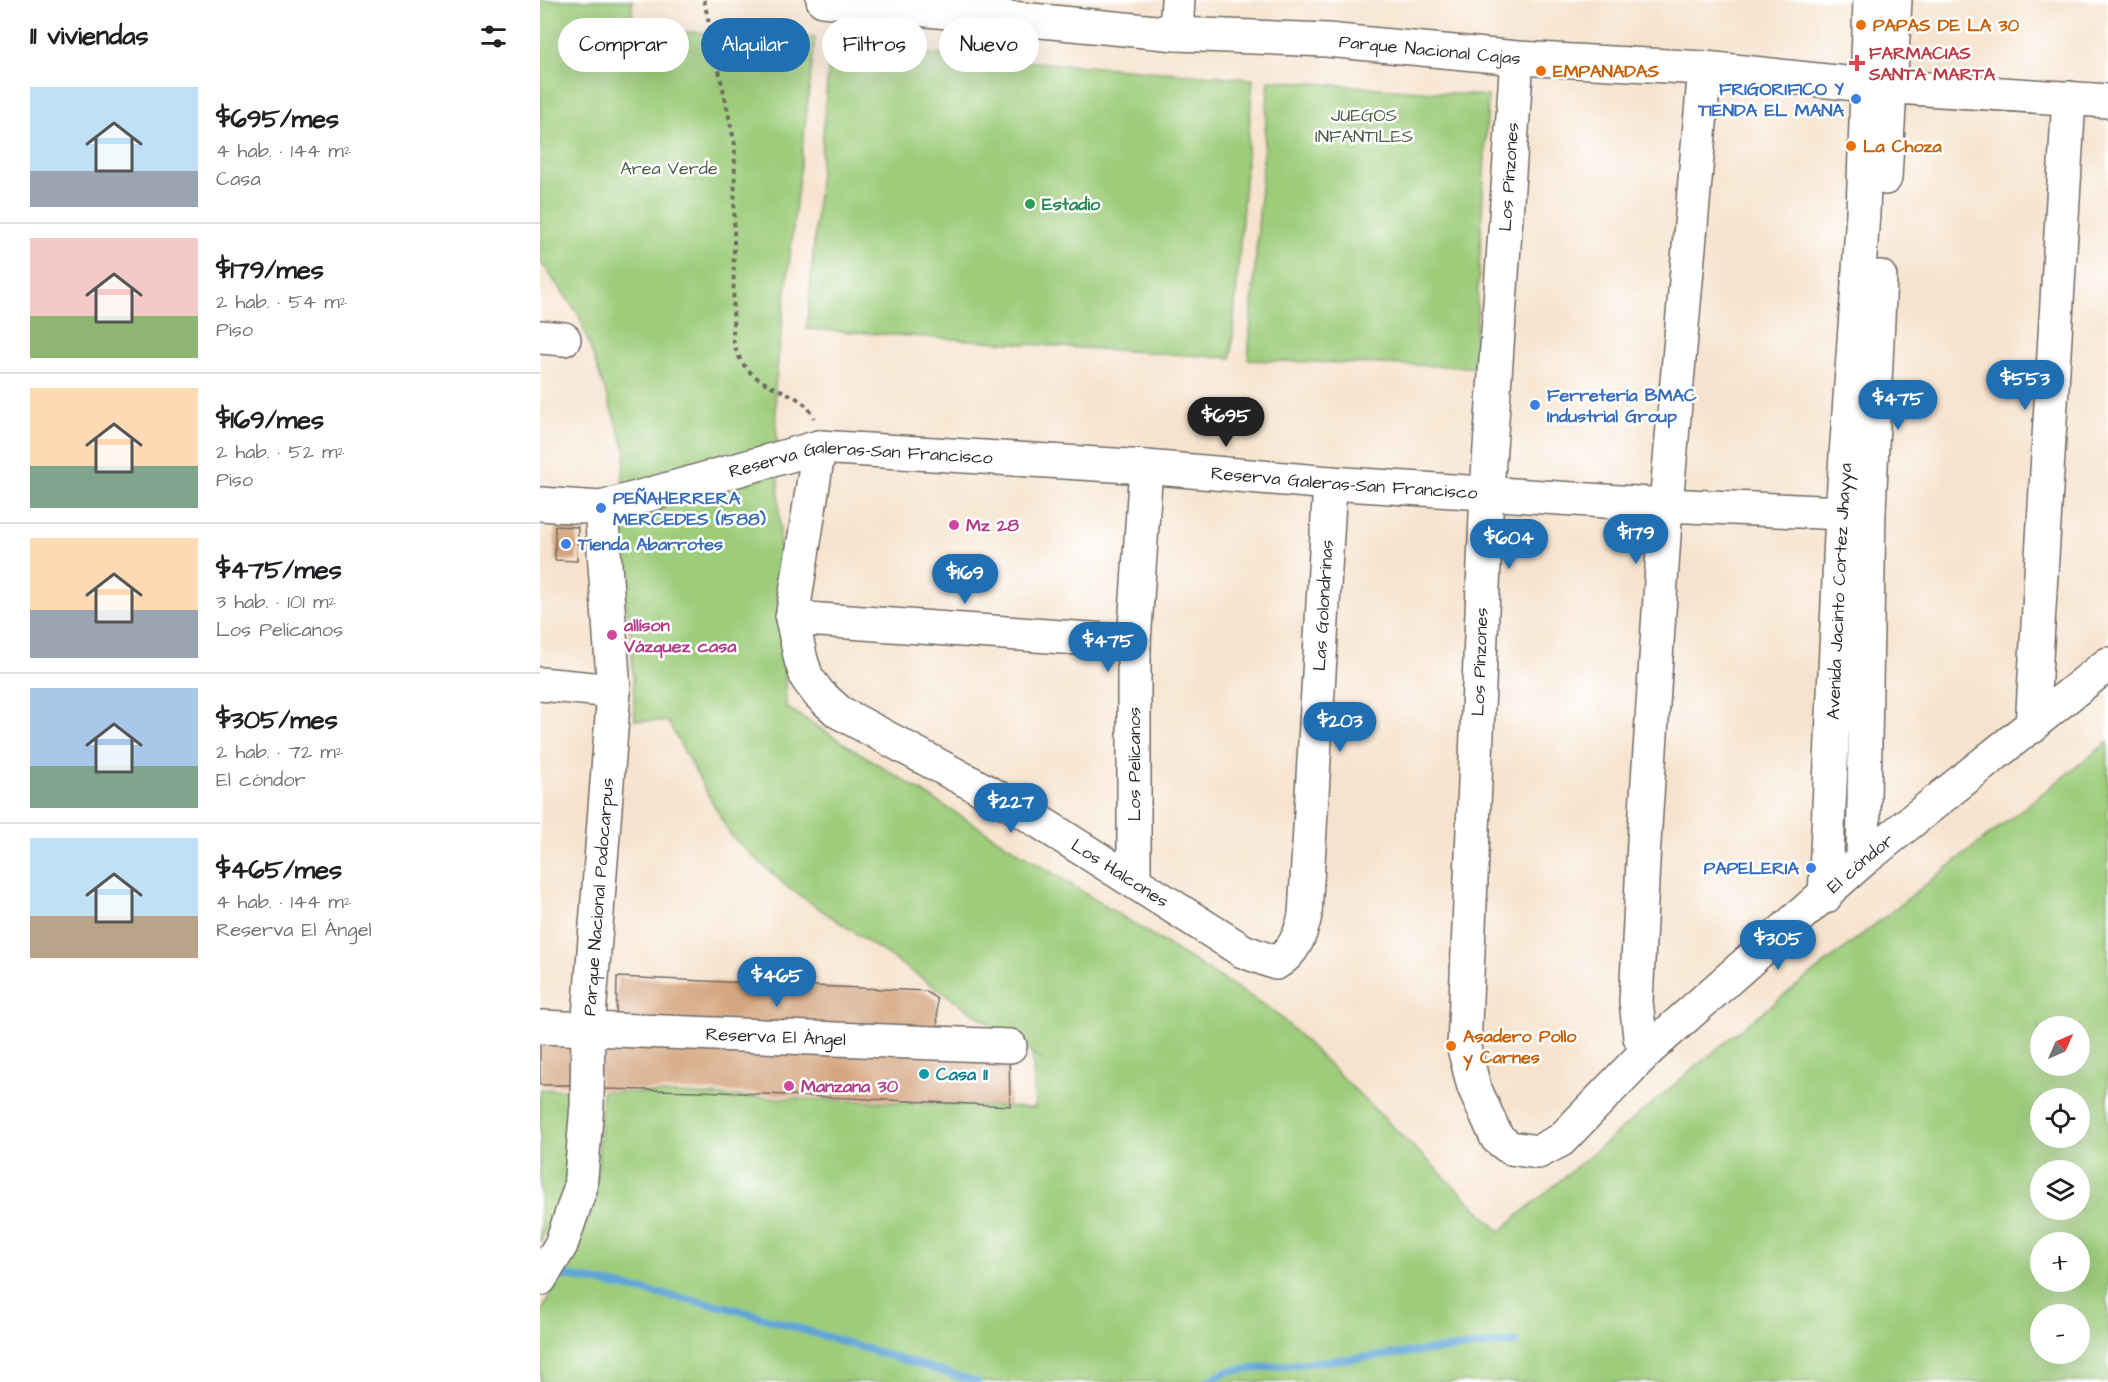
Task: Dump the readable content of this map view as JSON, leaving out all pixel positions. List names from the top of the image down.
{
  "streets": {
    "street": [
      "Parque Nacional Cajas",
      "Los Pinzones",
      "Reserva Galeras-San Francisco",
      "Avenida Jacinto Cortez Jhayya",
      "Las Golondrinas",
      "Los Pelícanos",
      "El cóndor",
      "Los Halcones",
      "Parque Nacional Podocarpus",
      "Reserva El Ángel"
    ]
  },
  "crossings": [
    ["Parque Nacional Cajas", "Los Pinzones"],
    ["Parque Nacional Cajas", "Avenida Jacinto Cortez Jhayya"],
    ["Los Pinzones", "Reserva Galeras-San Francisco"],
    ["Los Pinzones", "El cóndor"],
    ["Reserva Galeras-San Francisco", "Avenida Jacinto Cortez Jhayya"],
    ["Reserva Galeras-San Francisco", "Las Golondrinas"],
    ["Reserva Galeras-San Francisco", "Los Pelícanos"],
    ["Reserva Galeras-San Francisco", "Parque Nacional Podocarpus"],
    ["Avenida Jacinto Cortez Jhayya", "El cóndor"],
    ["Las Golondrinas", "Los Halcones"],
    ["Los Pelícanos", "Los Halcones"],
    ["Parque Nacional Podocarpus", "Reserva El Ángel"]
  ],
  "parks": ["JUEGOS INFANTILES", "Area Verde"],
  "places": {
    "other": [
      "PAPAS DE LA 30",
      "EMPANADAS",
      "FRIGORIFICO Y TIENDA EL MANA",
      "La Choza",
      "Estadio",
      "Ferretería BMAC Industrial Group",
      "PEÑAHERRERA MERCEDES (1588)",
      "Mz 28",
      "Tienda Abarrotes",
      "allíson Vázquez casa",
      "PAPELERIA",
      "Asadero Pollo y Carnes",
      "Casa 11",
      "Manzana 30"
    ],
    "health": ["FARMACIAS SANTA MARTA"]
  },
  "north": "top right",
  "page": {
    "heading": "11 viviendas",
    "chip": [
      "Comprar",
      "Alquilar",
      "Filtros",
      "Nuevo"
    ],
    "list": [
      {
        "name": "$695/mes",
        "note": "4 hab. · 144 m² · Casa"
      },
      {
        "name": "$179/mes",
        "note": "2 hab. · 54 m² · Piso"
      },
      {
        "name": "$169/mes",
        "note": "2 hab. · 52 m² · Piso"
      },
      {
        "name": "$475/mes",
        "note": "3 hab. · 101 m² · Los Pelícanos"
      },
      {
        "name": "$305/mes",
        "note": "2 hab. · 72 m² · El cóndor"
      },
      {
        "name": "$465/mes",
        "note": "4 hab. · 144 m² · Reserva El Ángel"
      }
    ],
    "price": [
      "$553",
      "$475",
      "$695",
      "$179",
      "$604",
      "$169",
      "$475",
      "$203",
      "$227",
      "$305",
      "$465"
    ],
    "map_buttons": ["+", "−"]
  }
}
